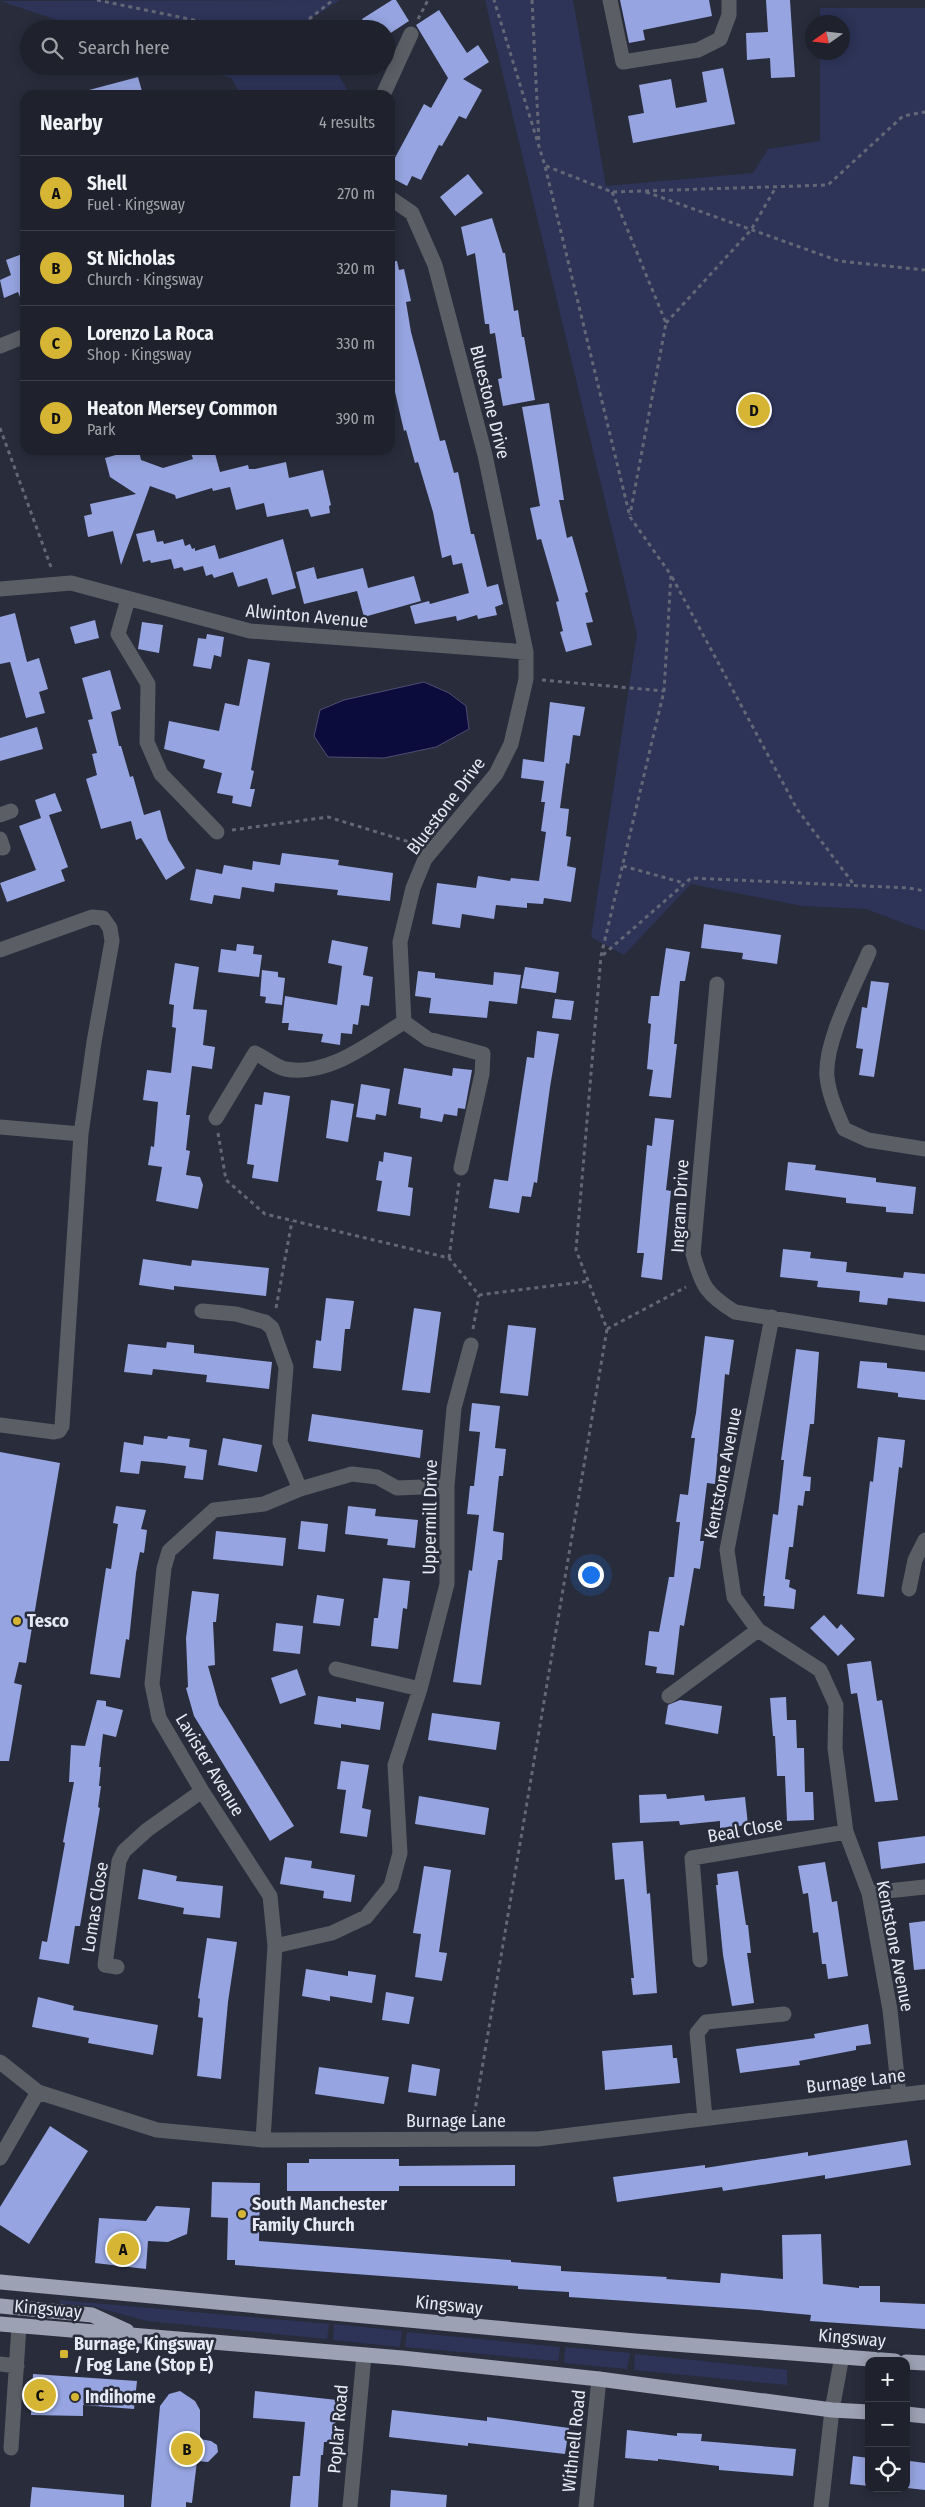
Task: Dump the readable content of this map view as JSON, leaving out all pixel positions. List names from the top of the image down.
{
  "streets": {
    "highway": ["Kingsway"],
    "street": [
      "Bluestone Drive",
      "Alwinton Avenue",
      "Ingram Drive",
      "Kentstone Avenue",
      "Uppermill Drive",
      "Lavister Avenue",
      "Beal Close",
      "Lomas Close",
      "Burnage Lane",
      "Poplar Road",
      "Withnell Road"
    ]
  },
  "crossings": [
    ["Bluestone Drive", "Alwinton Avenue"],
    ["Ingram Drive", "Kentstone Avenue"],
    ["Kentstone Avenue", "Beal Close"],
    ["Kentstone Avenue", "Burnage Lane"],
    ["Uppermill Drive", "Lavister Avenue"],
    ["Lavister Avenue", "Lomas Close"],
    ["Lavister Avenue", "Burnage Lane"],
    ["Kingsway", "Poplar Road"],
    ["Kingsway", "Withnell Road"]
  ],
  "places": {
    "other": ["Tesco", "South Manchester Family Church", "Indihome"],
    "transit": ["Burnage, Kingsway / Fog Lane (Stop E)"]
  },
  "north": "left",
  "page": {
    "search": "Search here",
    "heading": ["Nearby", "4 results"],
    "list": [
      {
        "mark": "A",
        "name": "Shell",
        "note": "Fuel · Kingsway",
        "value": "270 m"
      },
      {
        "mark": "B",
        "name": "St Nicholas",
        "note": "Church · Kingsway",
        "value": "320 m"
      },
      {
        "mark": "C",
        "name": "Lorenzo La Roca",
        "note": "Shop · Kingsway",
        "value": "330 m"
      },
      {
        "mark": "D",
        "name": "Heaton Mersey Common",
        "note": "Park",
        "value": "390 m"
      }
    ],
    "pins": [
      "D",
      "A",
      "C",
      "B"
    ],
    "map_buttons": ["+", "−"]
  }
}
